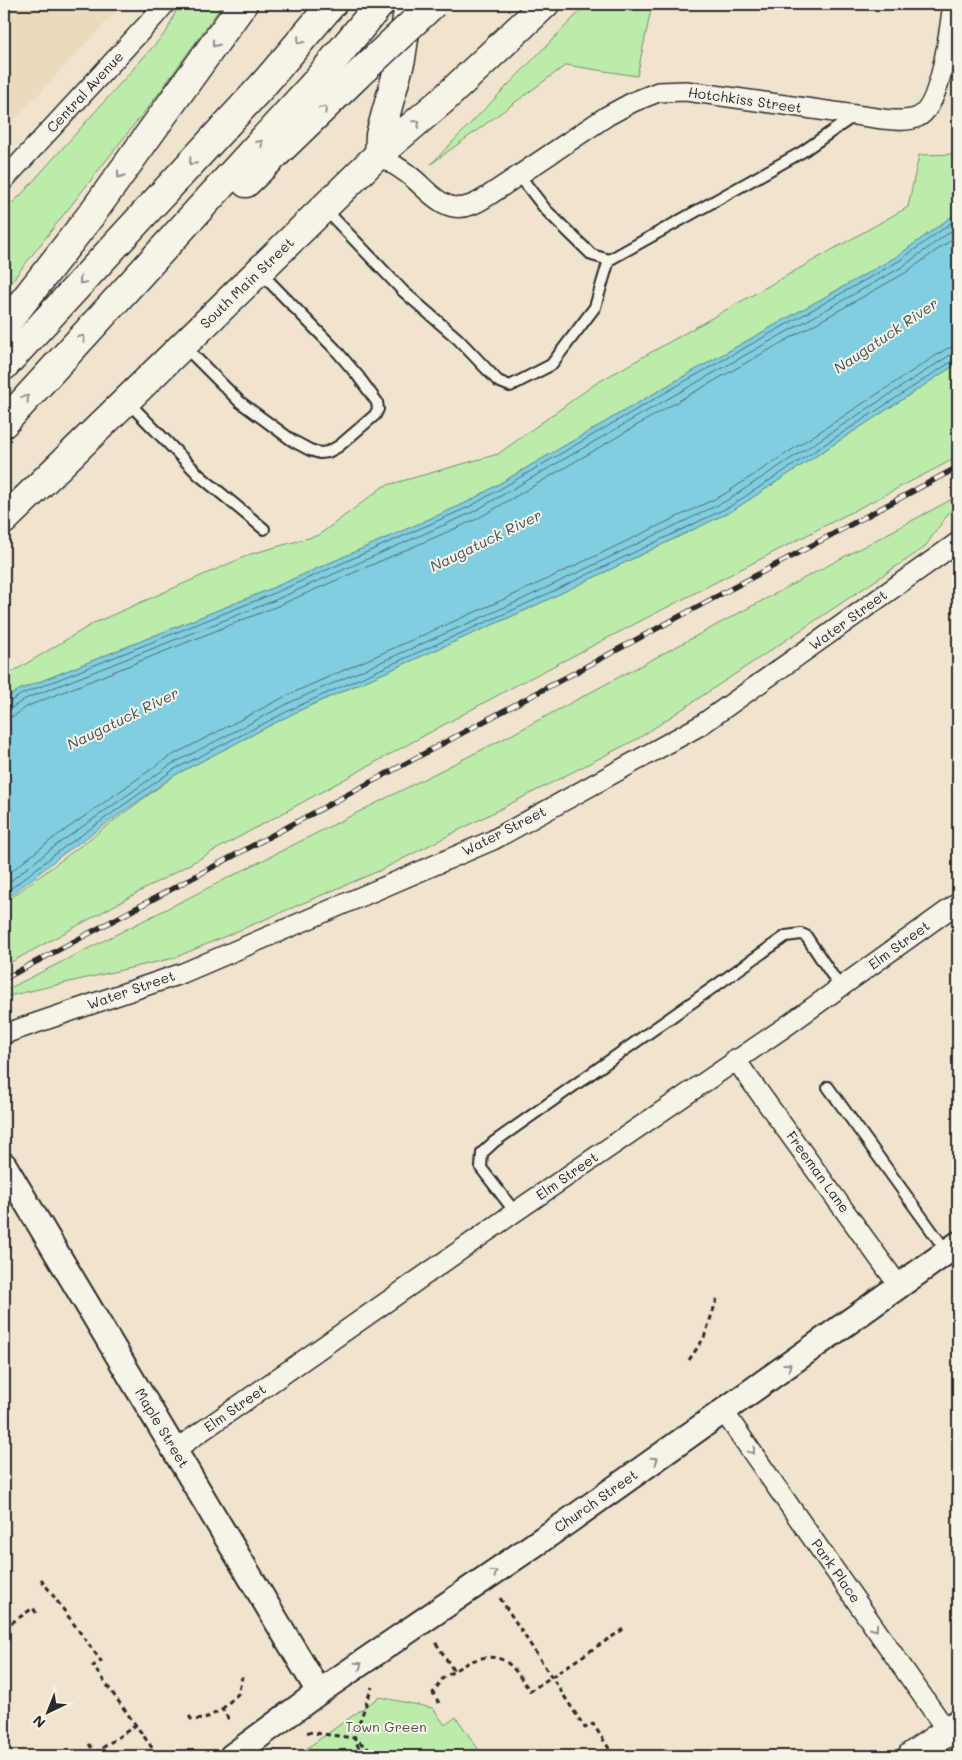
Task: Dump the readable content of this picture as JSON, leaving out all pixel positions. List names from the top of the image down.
{
  "streets": {
    "main road": ["South Main Street"],
    "street": [
      "Central Avenue",
      "Hotchkiss Street",
      "Water Street",
      "Elm Street",
      "Freeman Lane",
      "Maple Street",
      "Church Street",
      "Park Place"
    ]
  },
  "crossings": [
    ["Hotchkiss Street", "South Main Street"],
    ["Elm Street", "Freeman Lane"],
    ["Elm Street", "Maple Street"],
    ["Freeman Lane", "Church Street"],
    ["Maple Street", "Church Street"],
    ["Church Street", "Park Place"]
  ],
  "one_way": ["Church Street", "Park Place"],
  "water": ["Naugatuck River"],
  "parks": ["Town Green"],
  "north": "bottom left"
}
